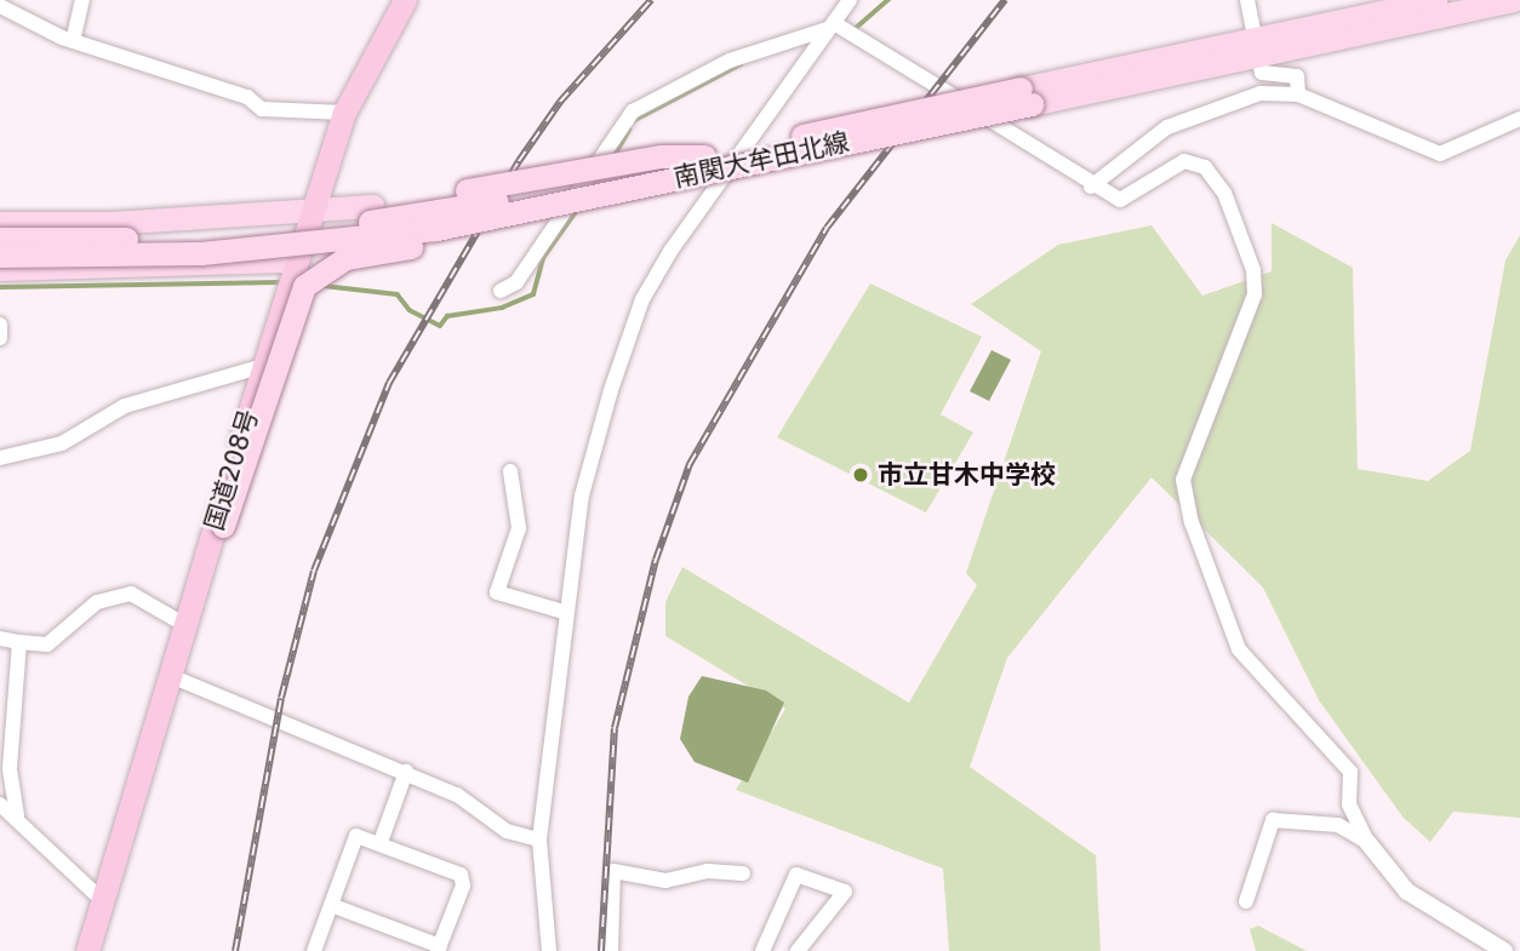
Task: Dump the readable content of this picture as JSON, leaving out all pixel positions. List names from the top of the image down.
{
  "streets": {
    "highway": ["国道208号"],
    "main road": ["南関大牟田北線"]
  },
  "places": ["市立甘木中学校"]
}
